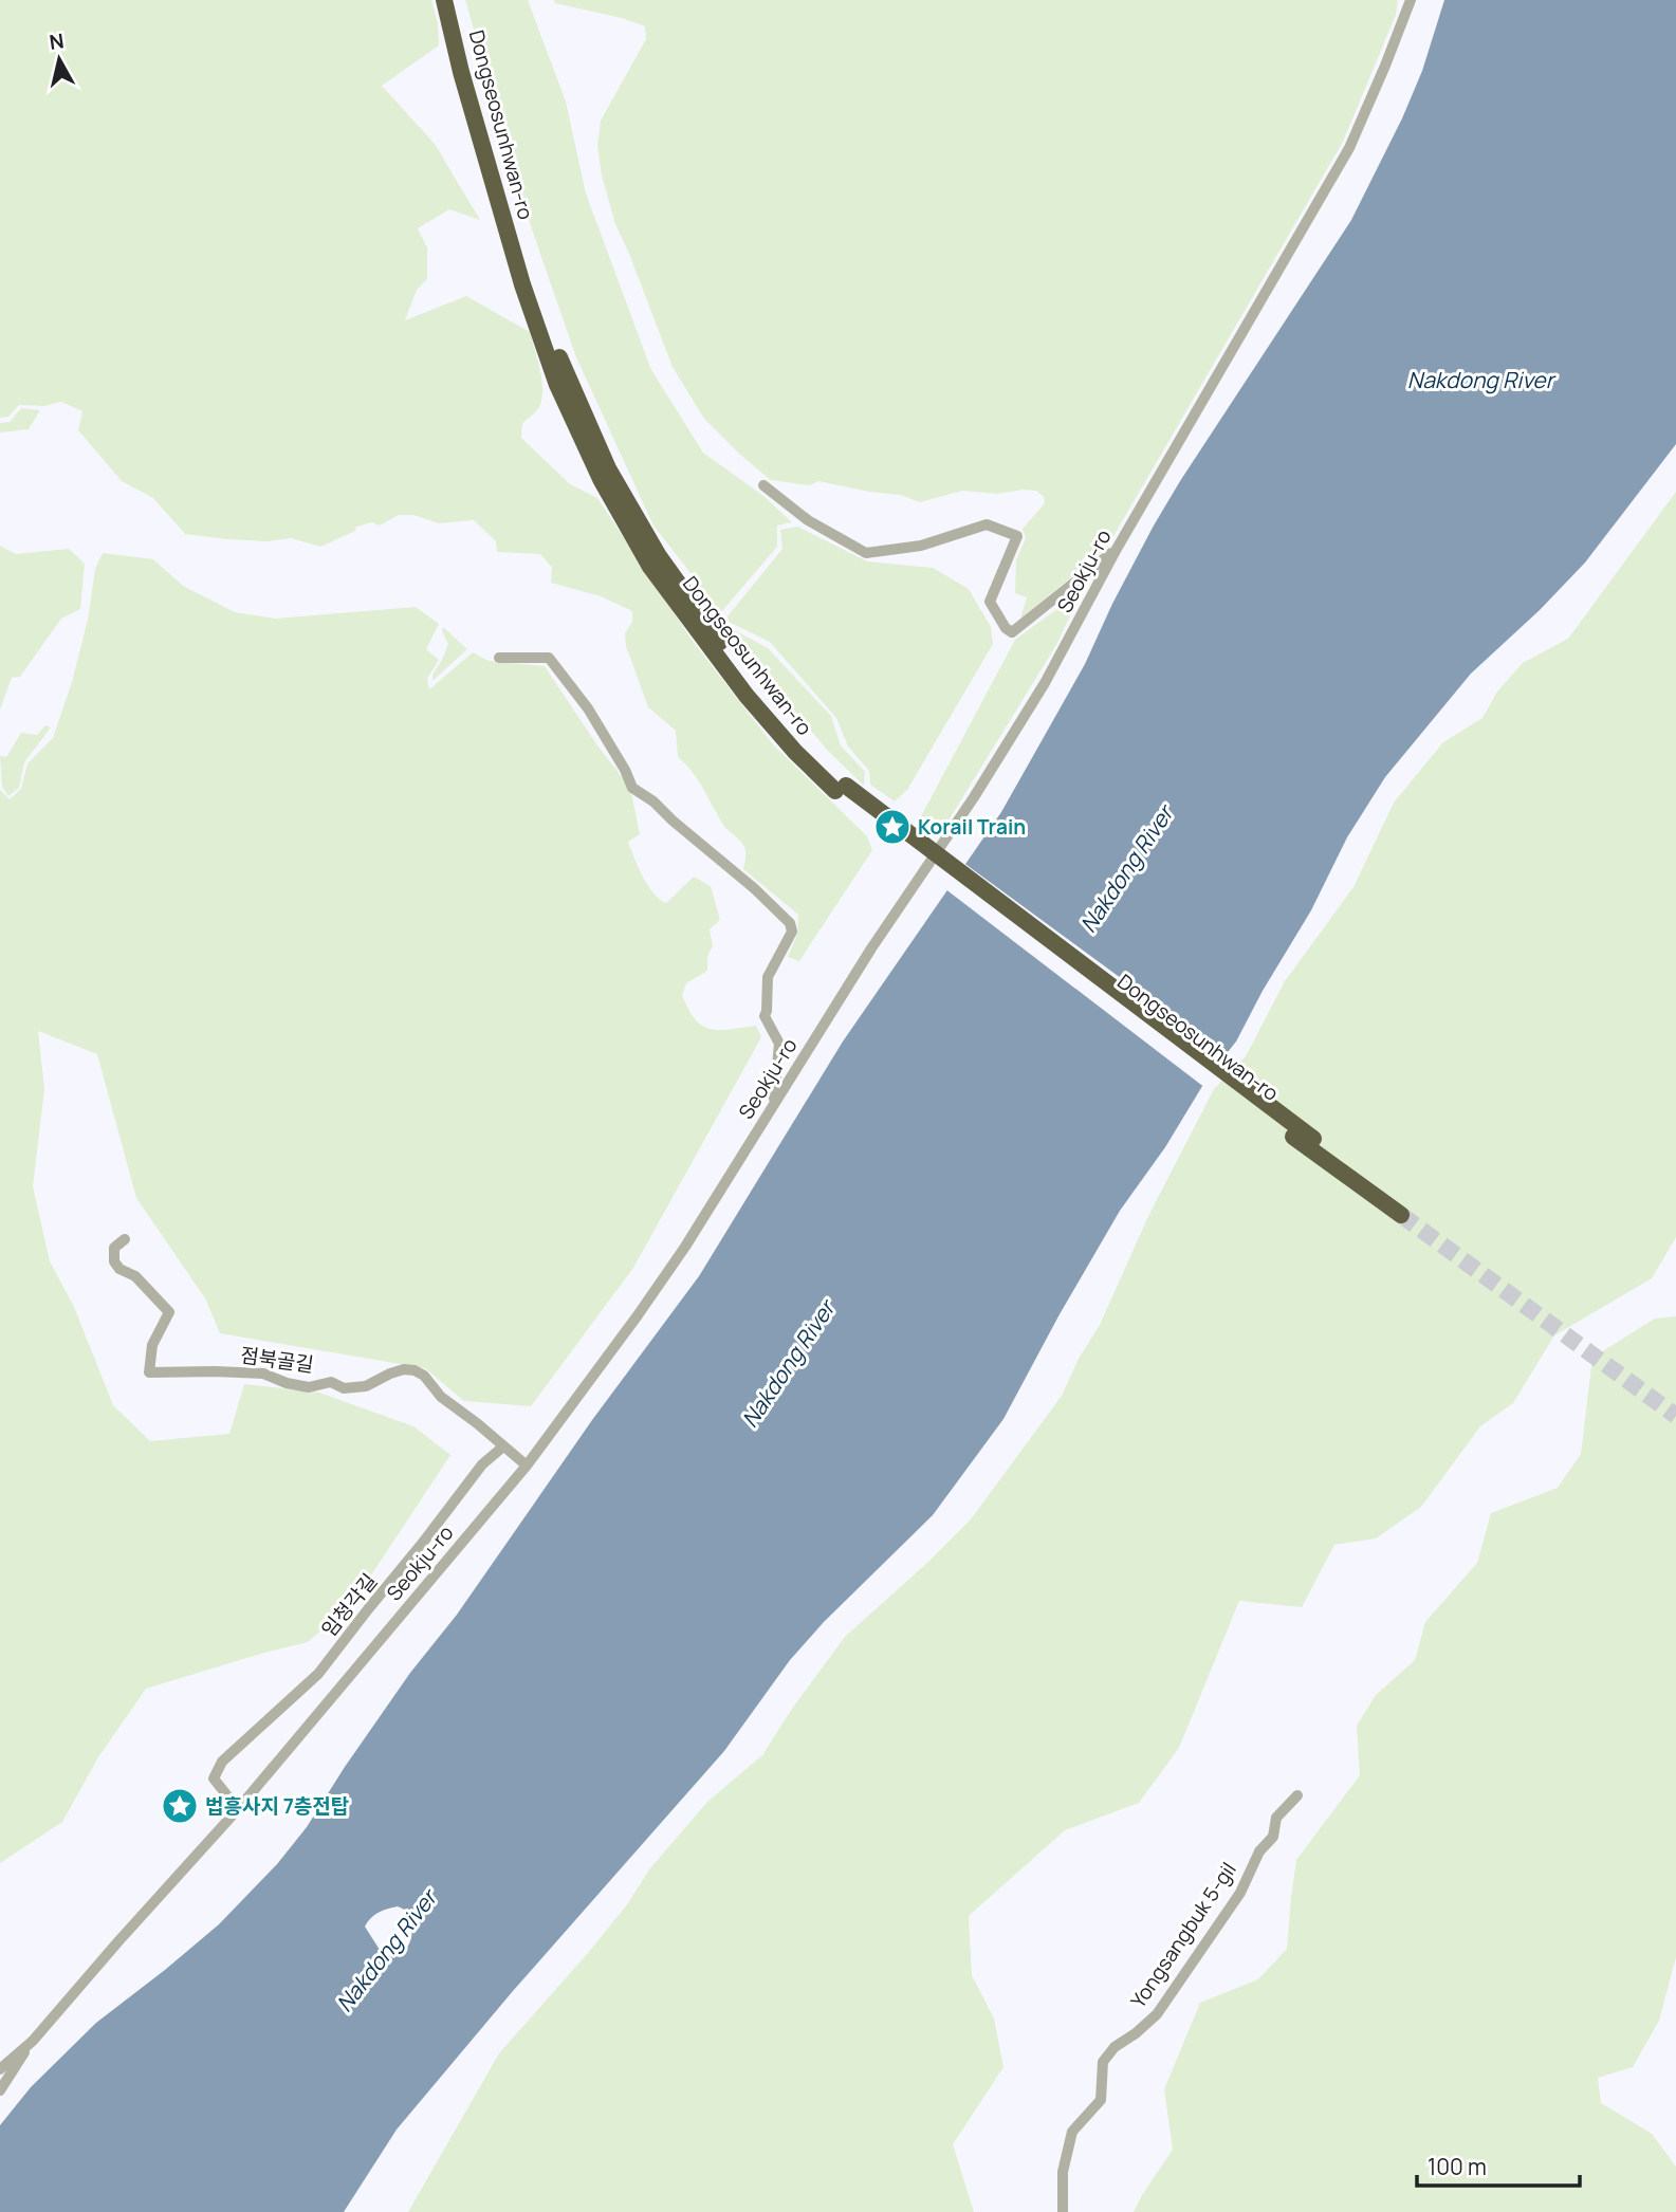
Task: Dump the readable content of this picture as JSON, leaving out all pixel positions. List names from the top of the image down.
{
  "streets": {
    "highway": ["Dongseosunhwan-ro"],
    "street": [
      "Seokju-ro",
      "점북골길",
      "임청각길",
      "Yongsangbuk 5-gil"
    ]
  },
  "crossings": [
    ["Seokju-ro", "점북골길"],
    ["Seokju-ro", "임청각길"],
    ["점북골길", "임청각길"]
  ],
  "water": ["Nakdong River"],
  "places": {
    "place": ["Korail Train", "법흥사지 7층전탑"]
  },
  "scale_bar": "100 m",
  "north": "top"
}
